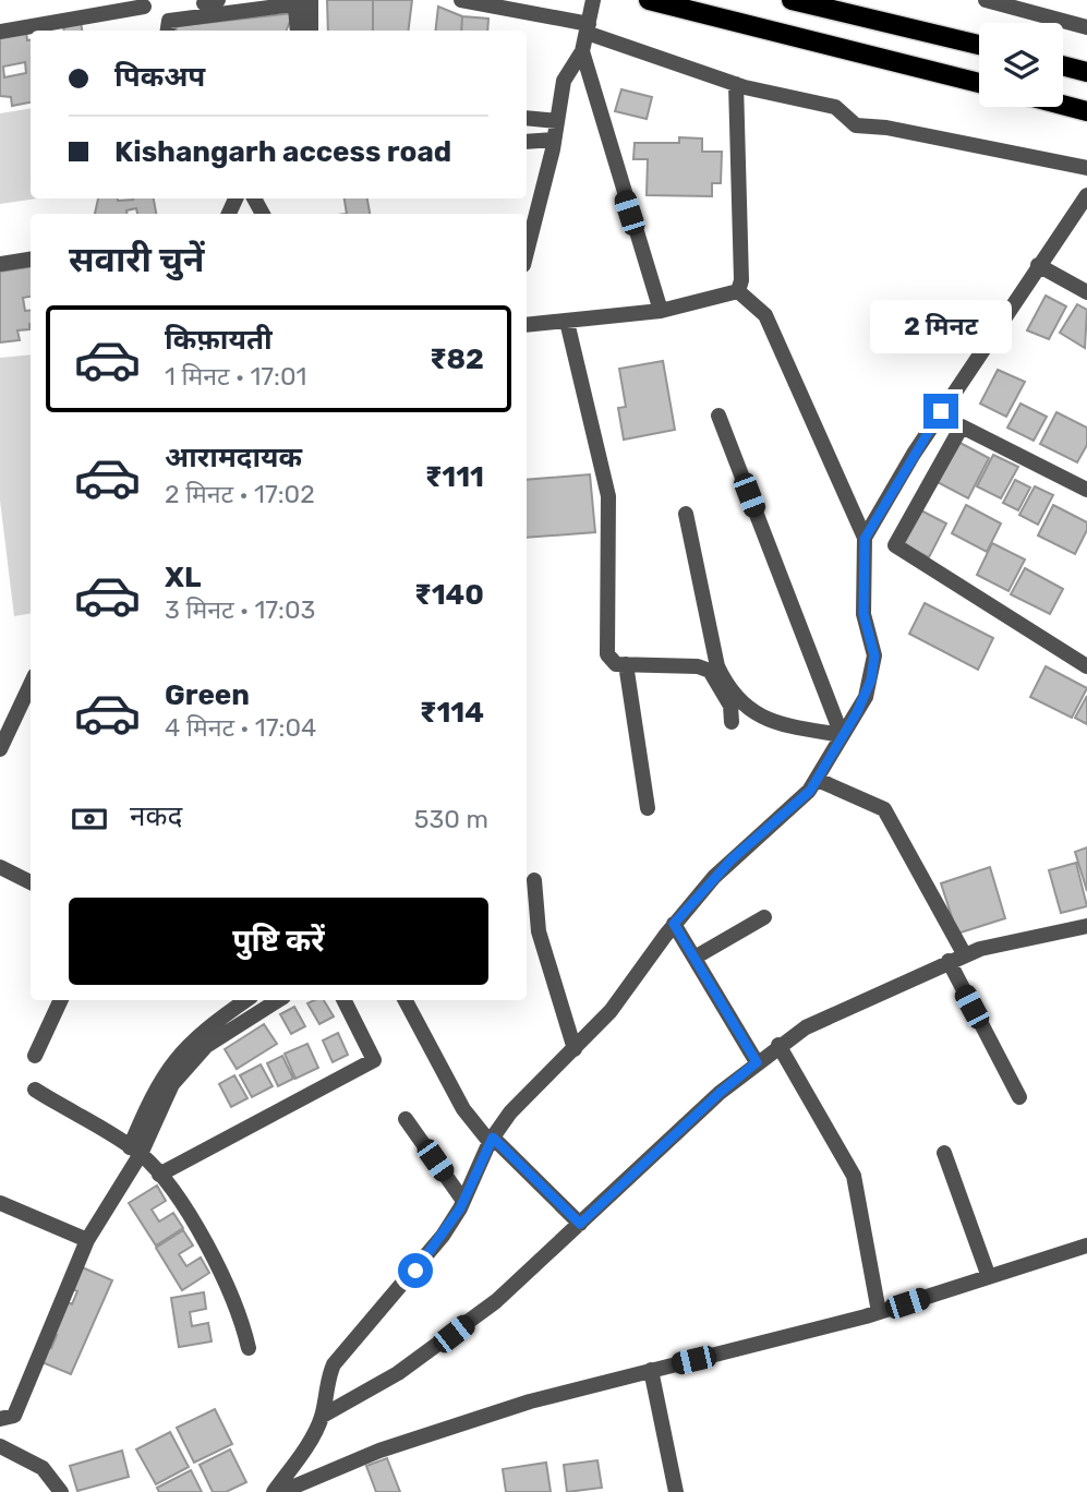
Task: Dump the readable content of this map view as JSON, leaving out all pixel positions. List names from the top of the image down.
{
  "page": {
    "banner": ["पिकअप", "Kishangarh access road"],
    "heading": "सवारी चुनें",
    "bubble": "2 मिनट",
    "list": [
      {
        "name": "किफ़ायती",
        "note": "1 मिनट · 17:01",
        "value": "₹82"
      },
      {
        "name": "आरामदायक",
        "note": "2 मिनट · 17:02",
        "value": "₹111"
      },
      {
        "name": "XL",
        "note": "3 मिनट · 17:03",
        "value": "₹140"
      },
      {
        "name": "Green",
        "note": "4 मिनट · 17:04",
        "value": "₹114"
      }
    ],
    "pay": ["नकद", "530 m"],
    "buttons": "पुष्टि करें"
  }
}
